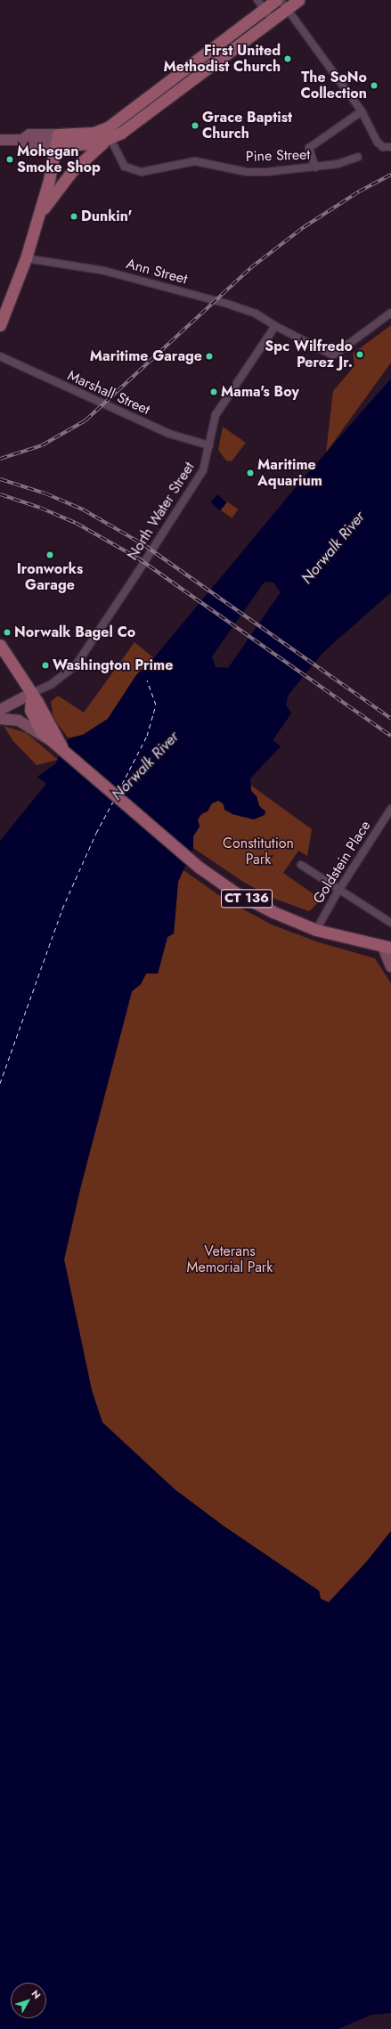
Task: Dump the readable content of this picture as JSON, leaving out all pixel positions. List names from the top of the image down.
{
  "streets": {
    "main road": ["CT 136"],
    "street": [
      "Pine Street",
      "Ann Street",
      "Marshall Street",
      "North Water Street",
      "Goldstein Place"
    ]
  },
  "crossings": [
    ["Ann Street", "North Water Street"],
    ["Marshall Street", "North Water Street"],
    ["North Water Street", "CT 136"],
    ["Goldstein Place", "CT 136"]
  ],
  "water": ["Norwalk River"],
  "parks": ["Constitution Park", "Veterans Memorial Park"],
  "places": [
    "First United Methodist Church",
    "The SoNo Collection",
    "Grace Baptist Church",
    "Mohegan Smoke Shop",
    "Dunkin'",
    "Spc Wilfredo Perez Jr.",
    "Maritime Garage",
    "Mama's Boy",
    "Maritime Aquarium",
    "Ironworks Garage",
    "Norwalk Bagel Co",
    "Washington Prime"
  ],
  "north": "top right"
}
